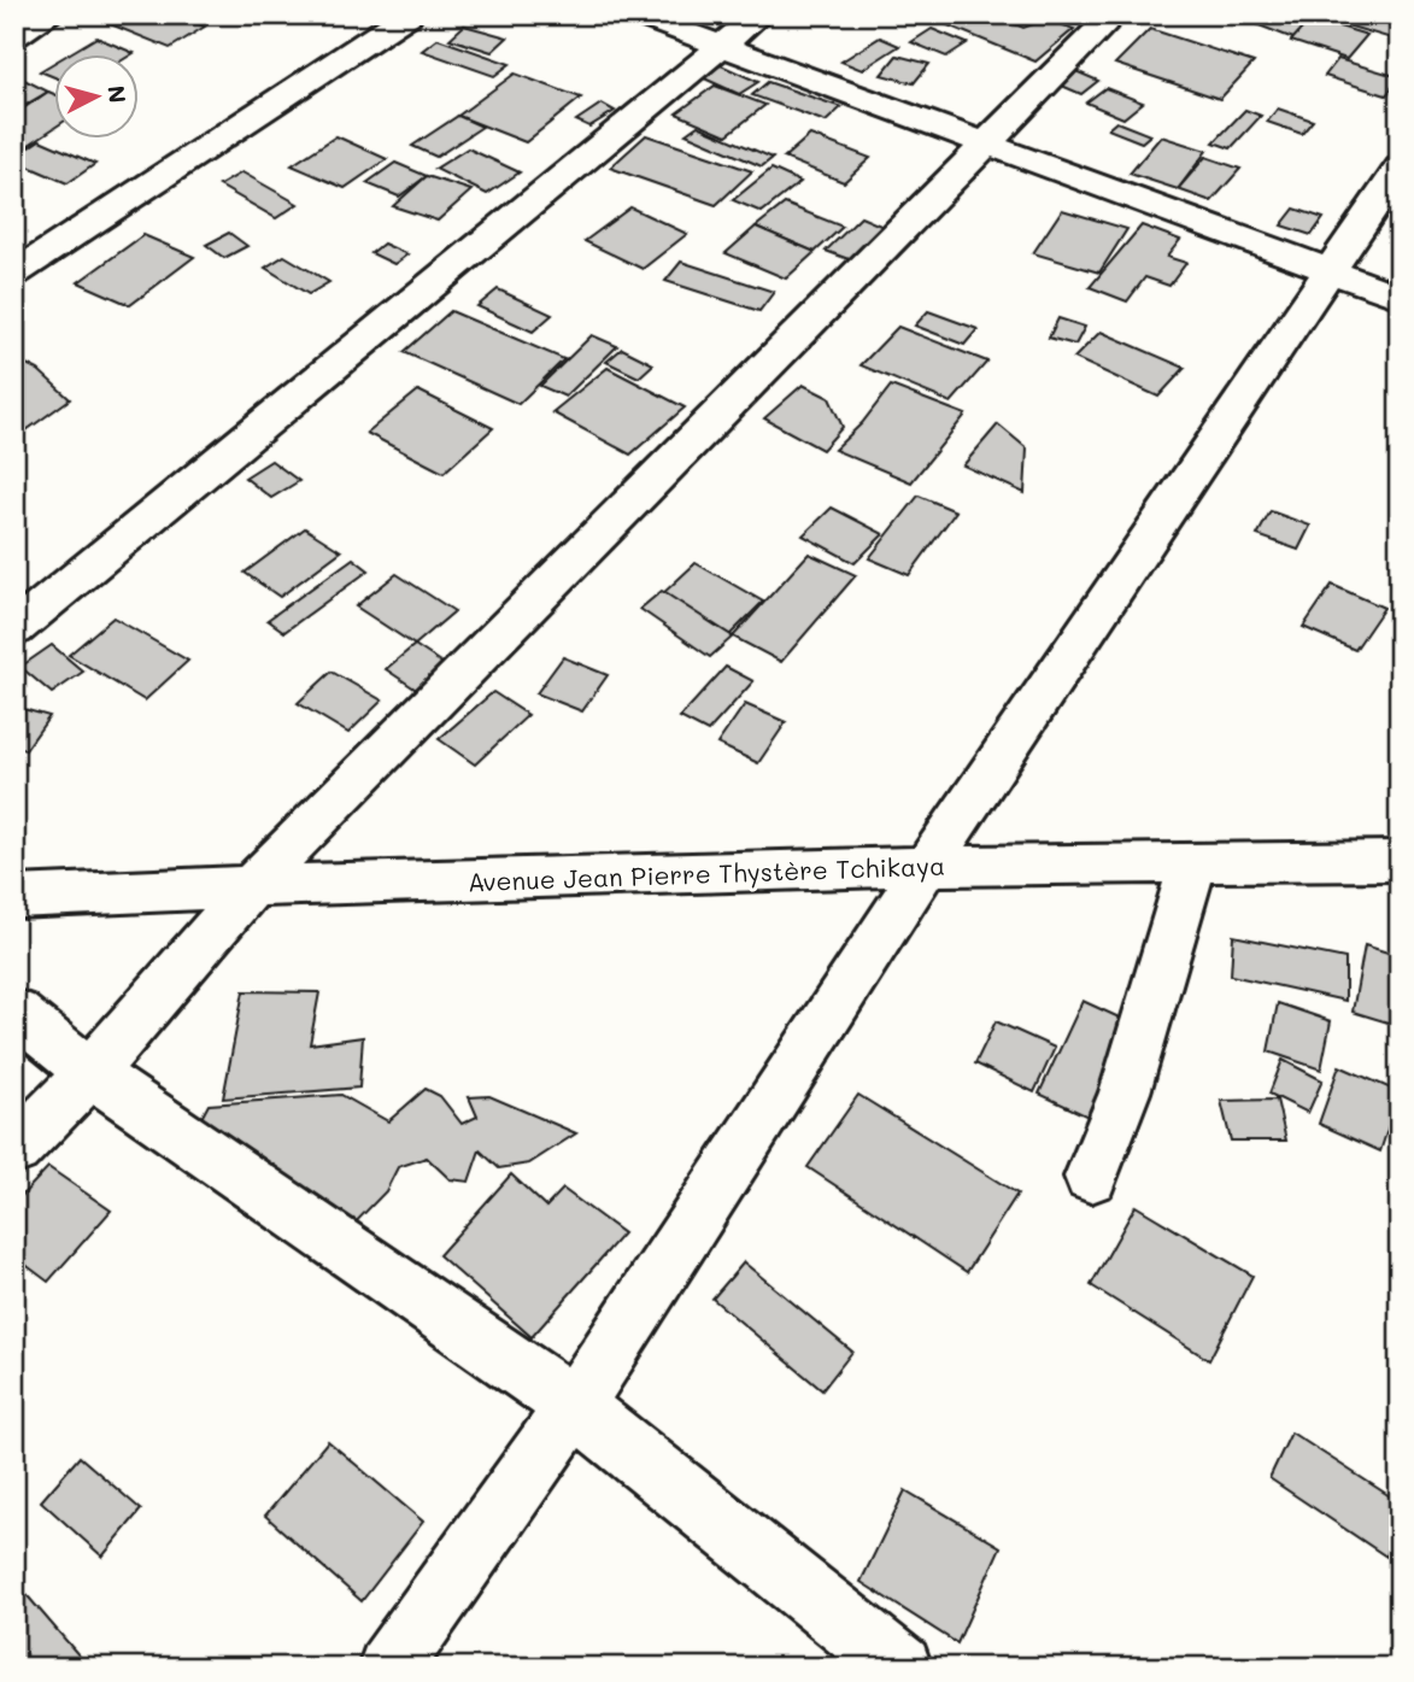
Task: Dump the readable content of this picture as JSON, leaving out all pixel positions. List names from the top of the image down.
{
  "streets": {
    "street": ["Avenue Jean Pierre Thystère Tchikaya"]
  },
  "north": "right"
}
